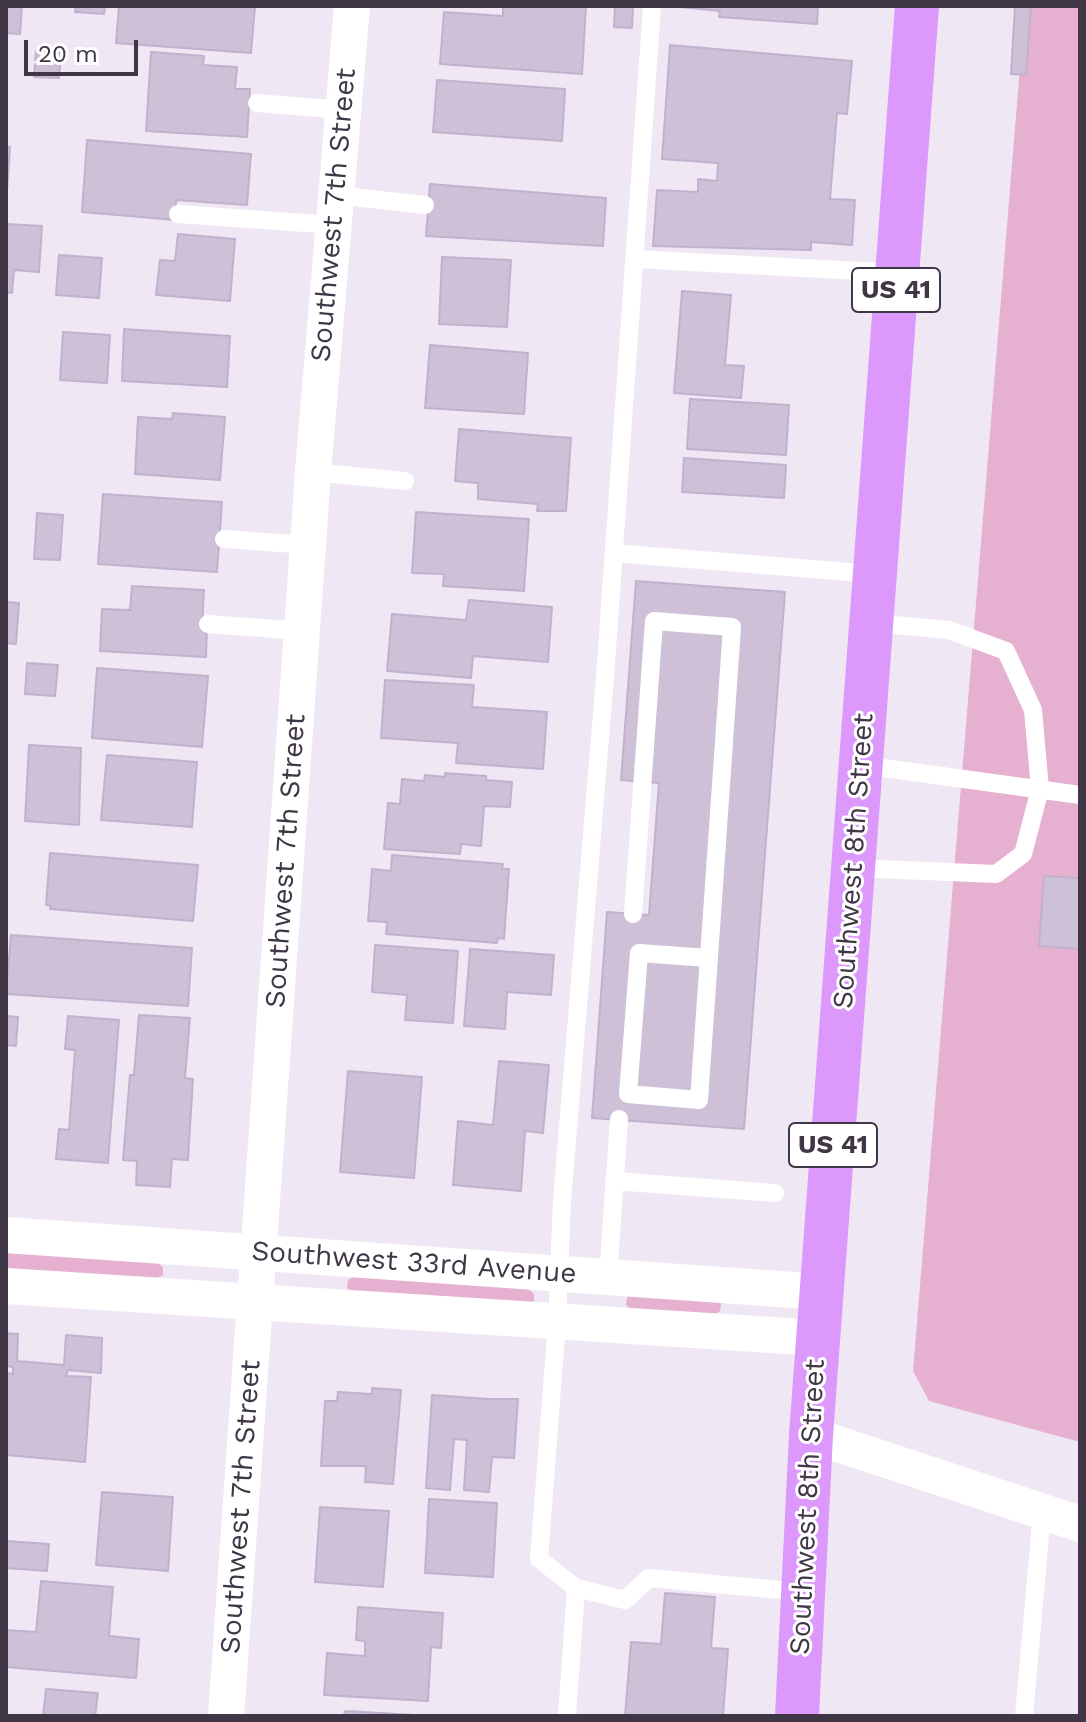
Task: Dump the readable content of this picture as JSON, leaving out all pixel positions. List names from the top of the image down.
{
  "streets": {
    "main road": ["US 41", "Southwest 8th Street"],
    "street": ["Southwest 7th Street", "Southwest 33rd Avenue"]
  },
  "crossings": [
    ["Southwest 7th Street", "Southwest 33rd Avenue"],
    ["Southwest 8th Street", "Southwest 33rd Avenue"]
  ],
  "scale_bar": "20 m"
}
